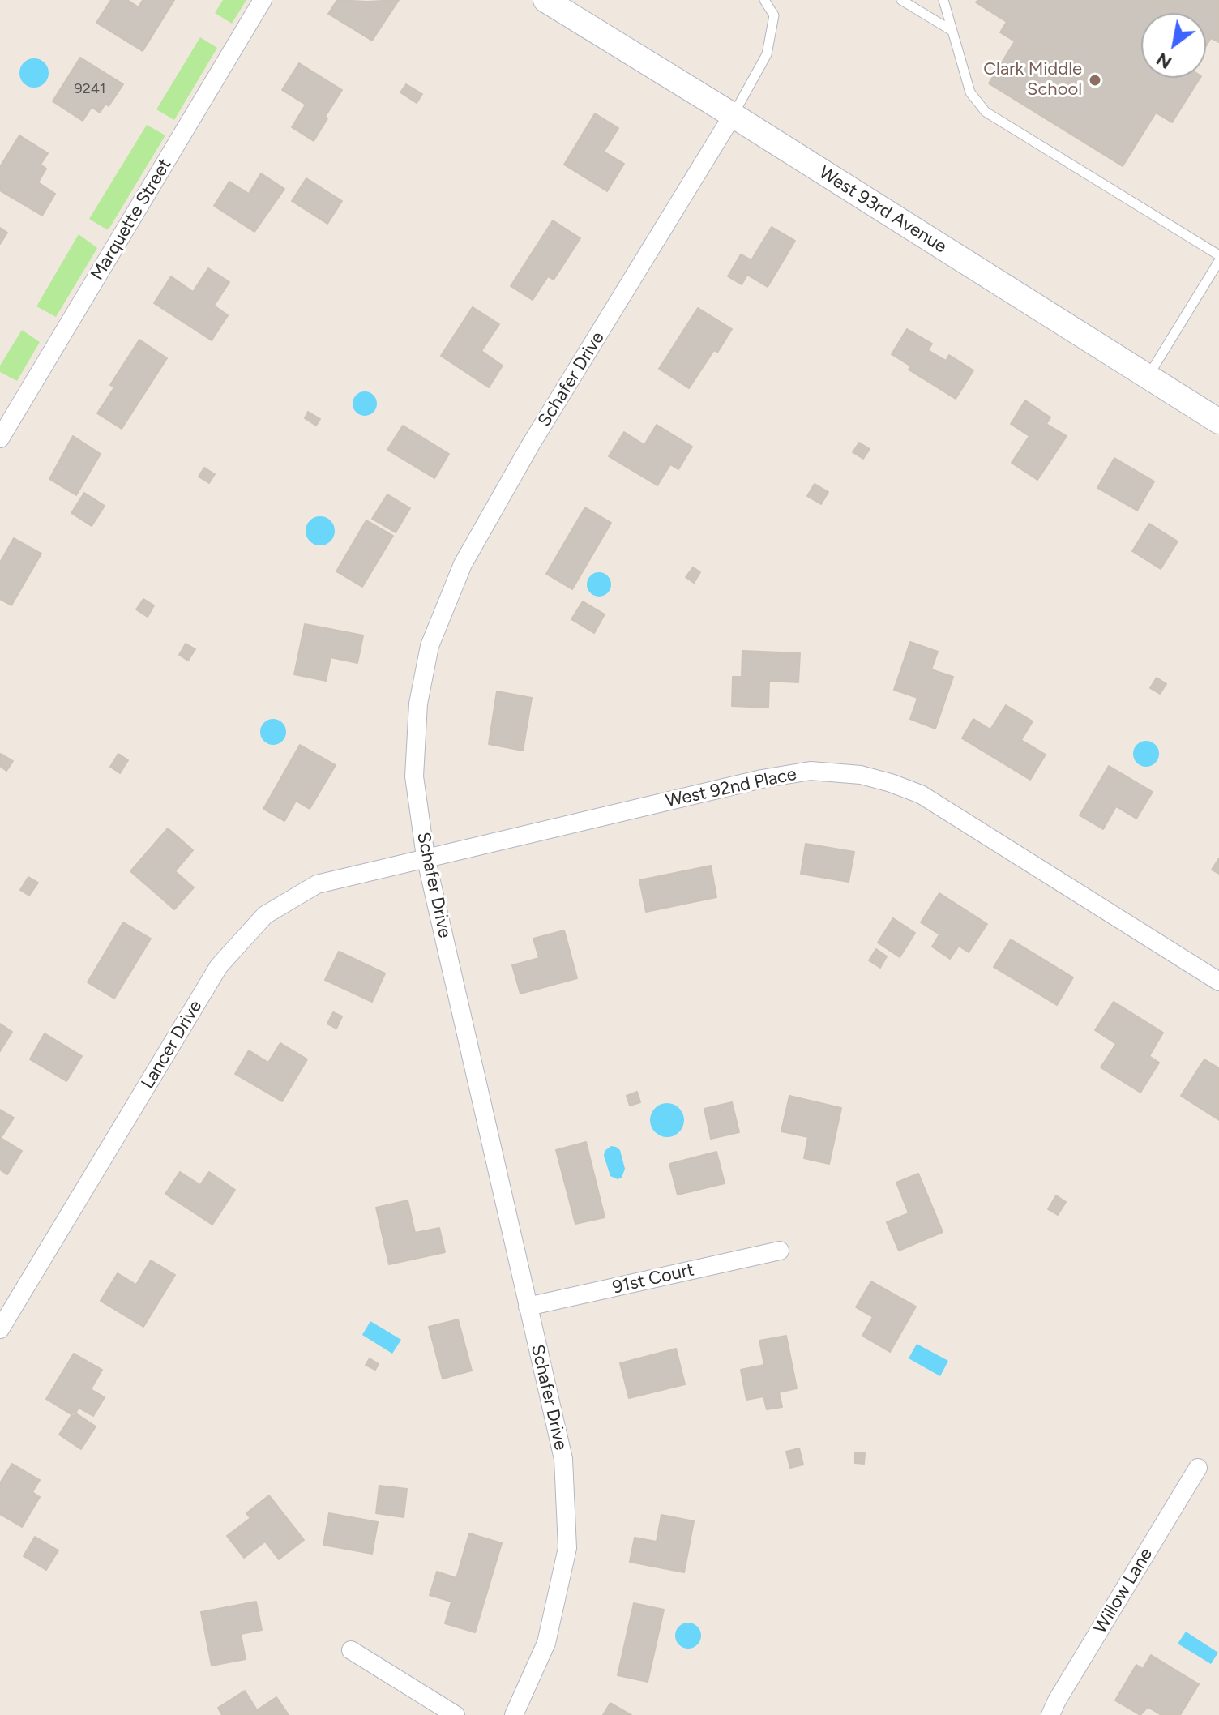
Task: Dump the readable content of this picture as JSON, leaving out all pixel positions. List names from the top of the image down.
{
  "streets": {
    "street": [
      "West 93rd Avenue",
      "Marquette Street",
      "Schafer Drive",
      "West 92nd Place",
      "Lancer Drive",
      "91st Court",
      "Willow Lane"
    ]
  },
  "crossings": [
    ["West 93rd Avenue", "Schafer Drive"],
    ["Schafer Drive", "West 92nd Place"],
    ["Schafer Drive", "Lancer Drive"],
    ["Schafer Drive", "91st Court"],
    ["West 92nd Place", "Lancer Drive"]
  ],
  "places": ["Clark Middle School"],
  "house_numbers": ["9241"],
  "north": "bottom left"
}
